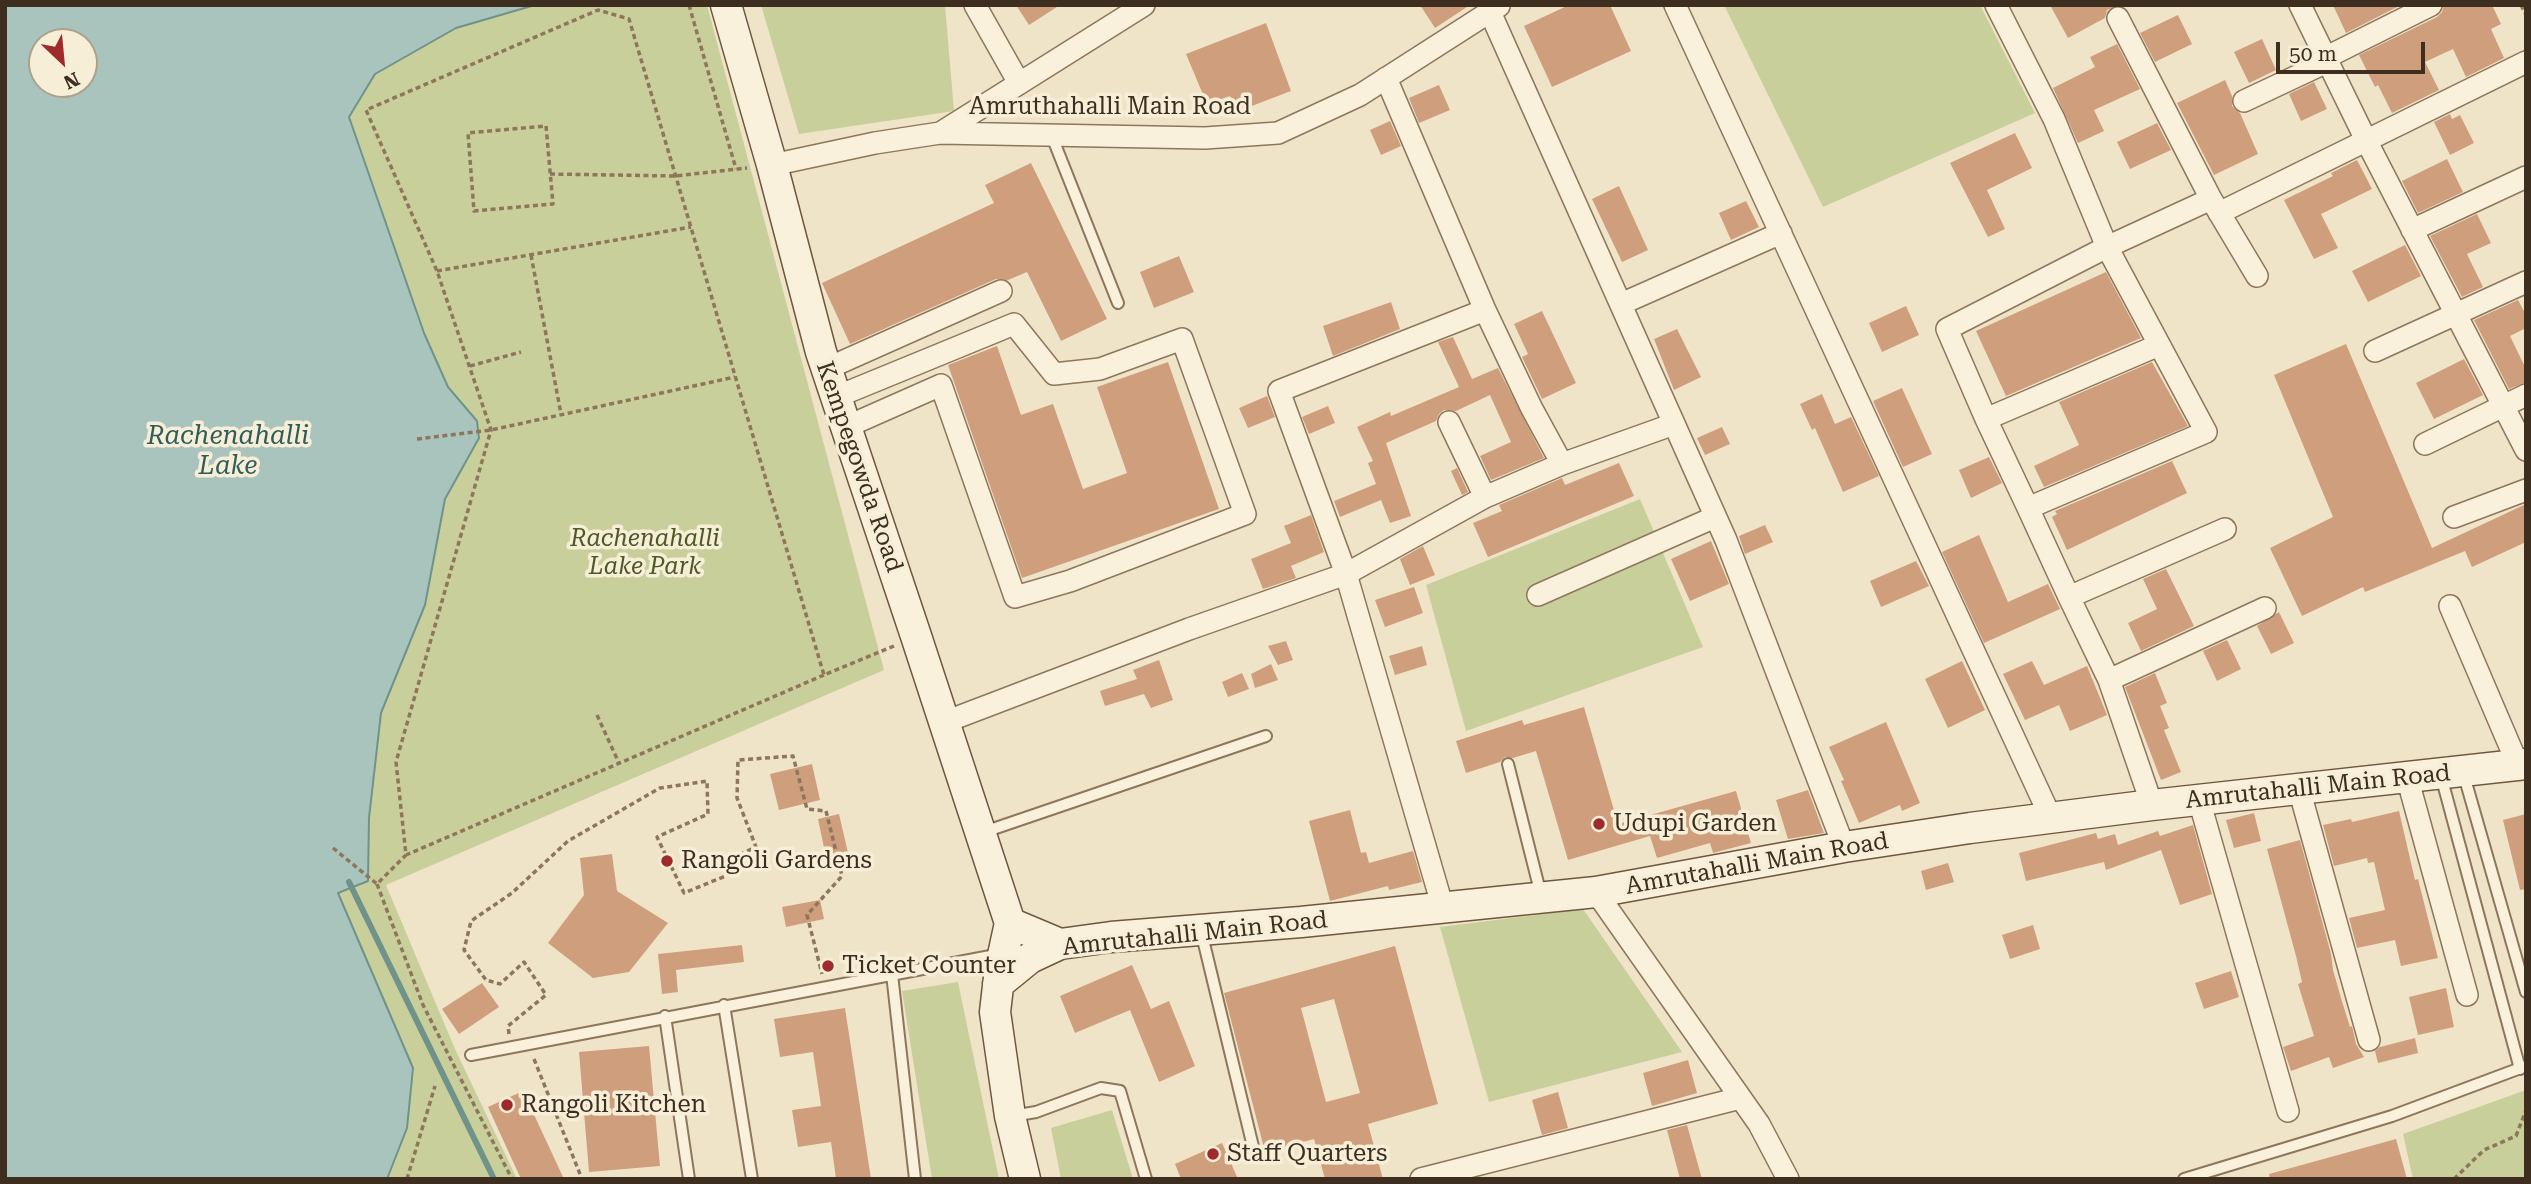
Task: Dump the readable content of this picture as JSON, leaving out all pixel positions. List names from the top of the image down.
{
  "streets": {
    "street": ["Amruthahalli Main Road", "Kempegowda Road", "Amrutahalli Main Road"]
  },
  "crossings": [
    ["Amruthahalli Main Road", "Kempegowda Road"]
  ],
  "water": ["Rachenahalli Lake"],
  "parks": ["Rachenahalli Lake Park"],
  "places": [
    "Udupi Garden",
    "Rangoli Gardens",
    "Ticket Counter",
    "Rangoli Kitchen",
    "Staff Quarters"
  ],
  "scale_bar": "50 m",
  "north": "bottom right"
}
